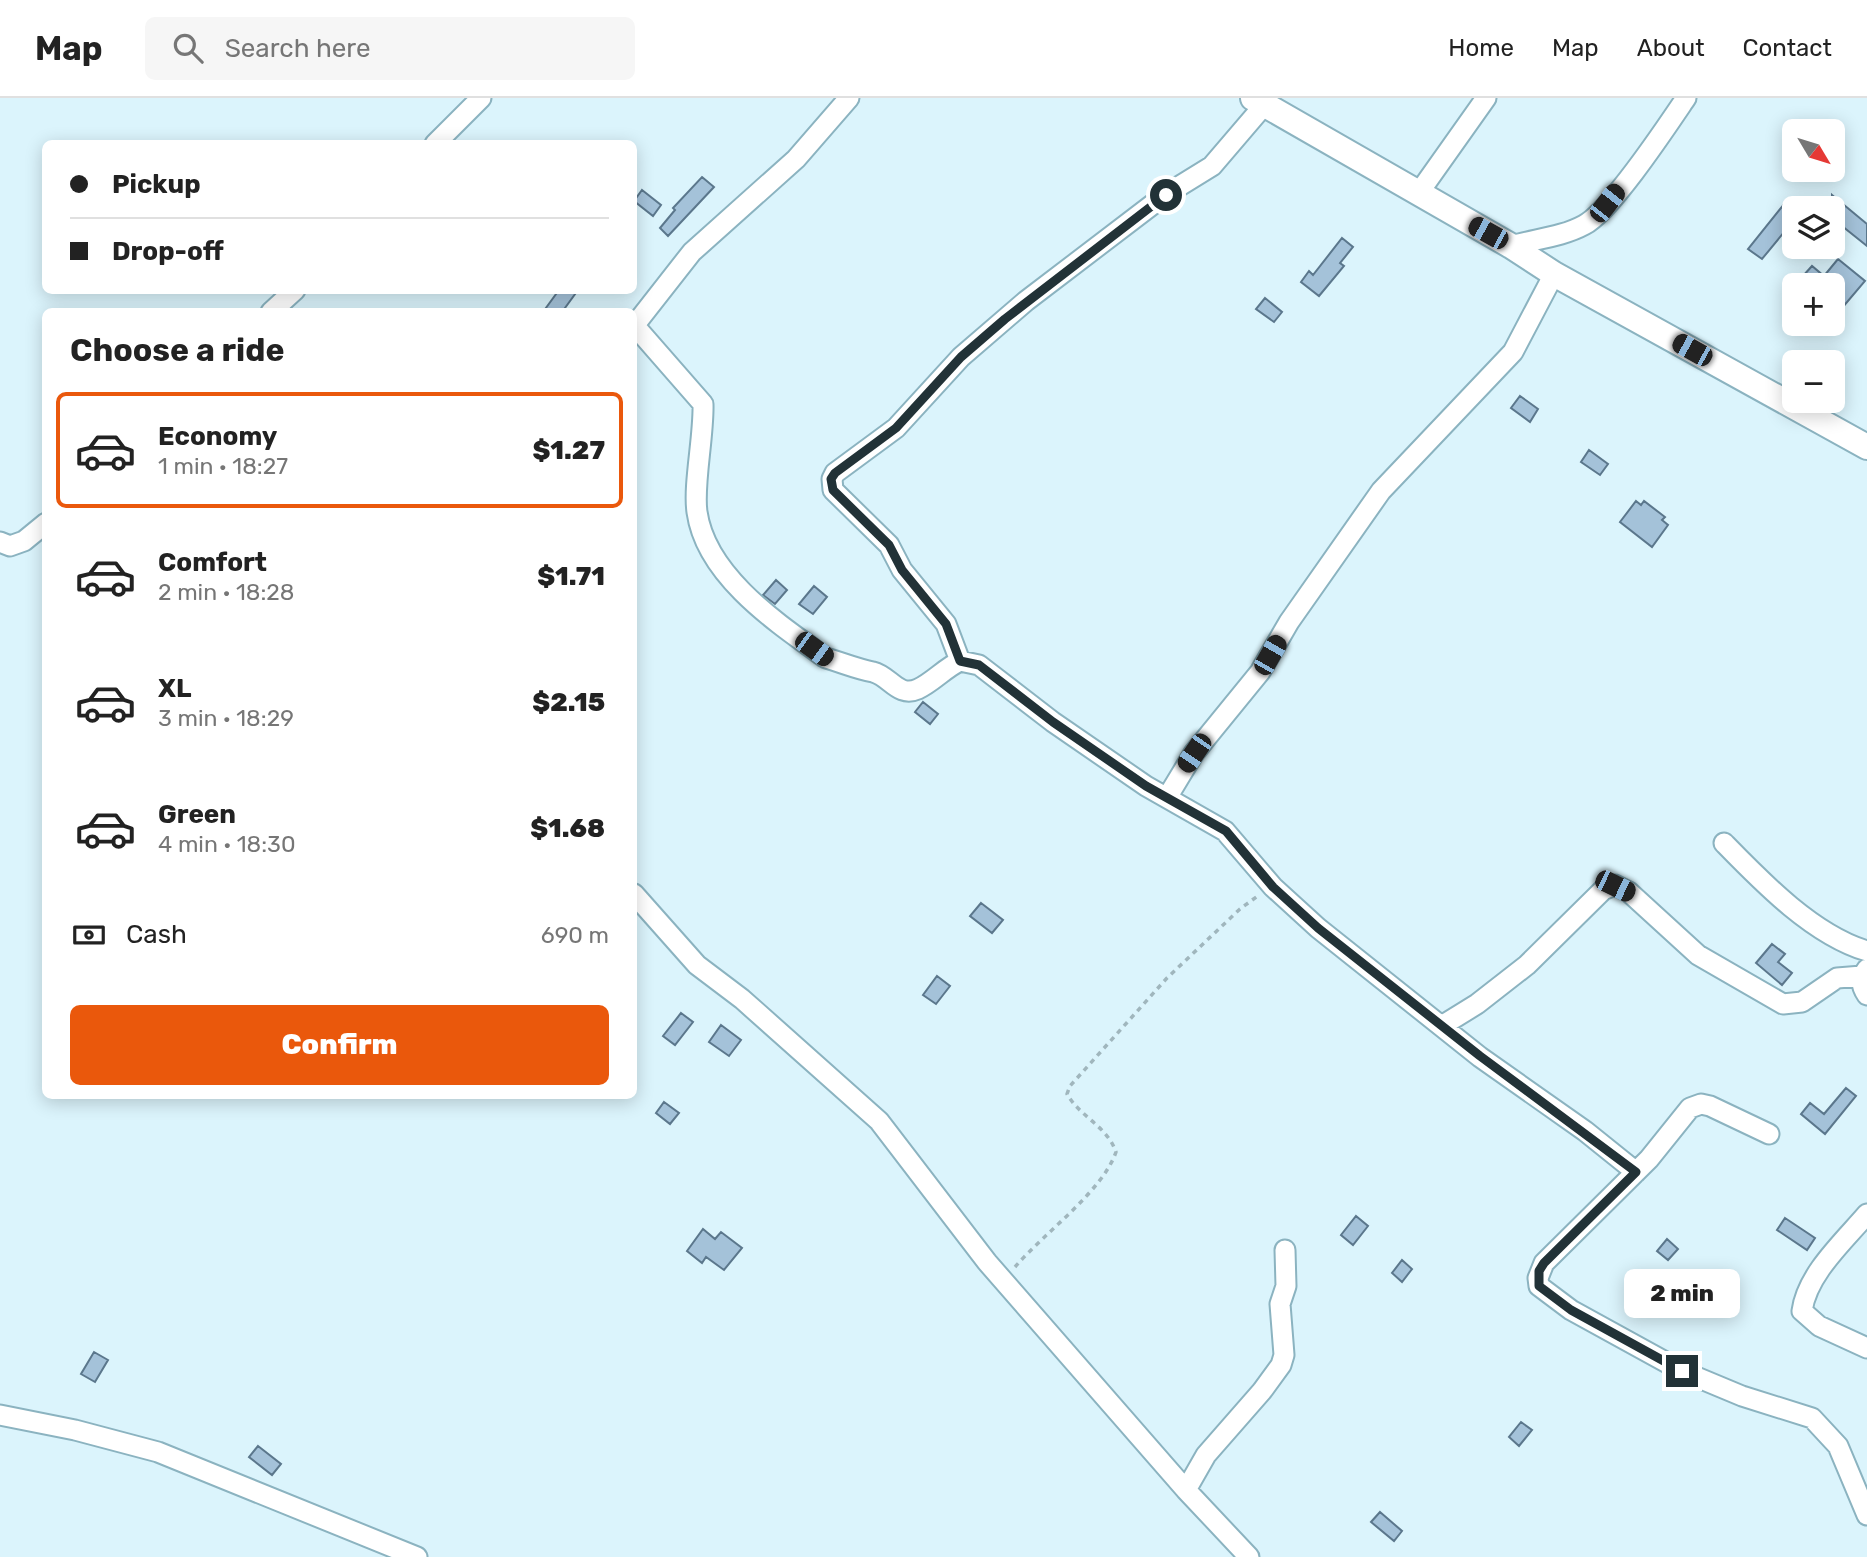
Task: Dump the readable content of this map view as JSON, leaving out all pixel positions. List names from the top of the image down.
{
  "north": "bottom right",
  "page": {
    "header": "Map",
    "search": "Search here",
    "nav": [
      "Home",
      "Map",
      "About",
      "Contact"
    ],
    "map_buttons": ["+", "−"],
    "banner": ["Pickup", "Drop-off"],
    "heading": "Choose a ride",
    "list": [
      {
        "name": "Economy",
        "note": "1 min · 18:27",
        "value": "$1.27"
      },
      {
        "name": "Comfort",
        "note": "2 min · 18:28",
        "value": "$1.71"
      },
      {
        "name": "XL",
        "note": "3 min · 18:29",
        "value": "$2.15"
      },
      {
        "name": "Green",
        "note": "4 min · 18:30",
        "value": "$1.68"
      }
    ],
    "pay": ["Cash", "690 m"],
    "buttons": "Confirm",
    "bubble": "2 min"
  }
}
